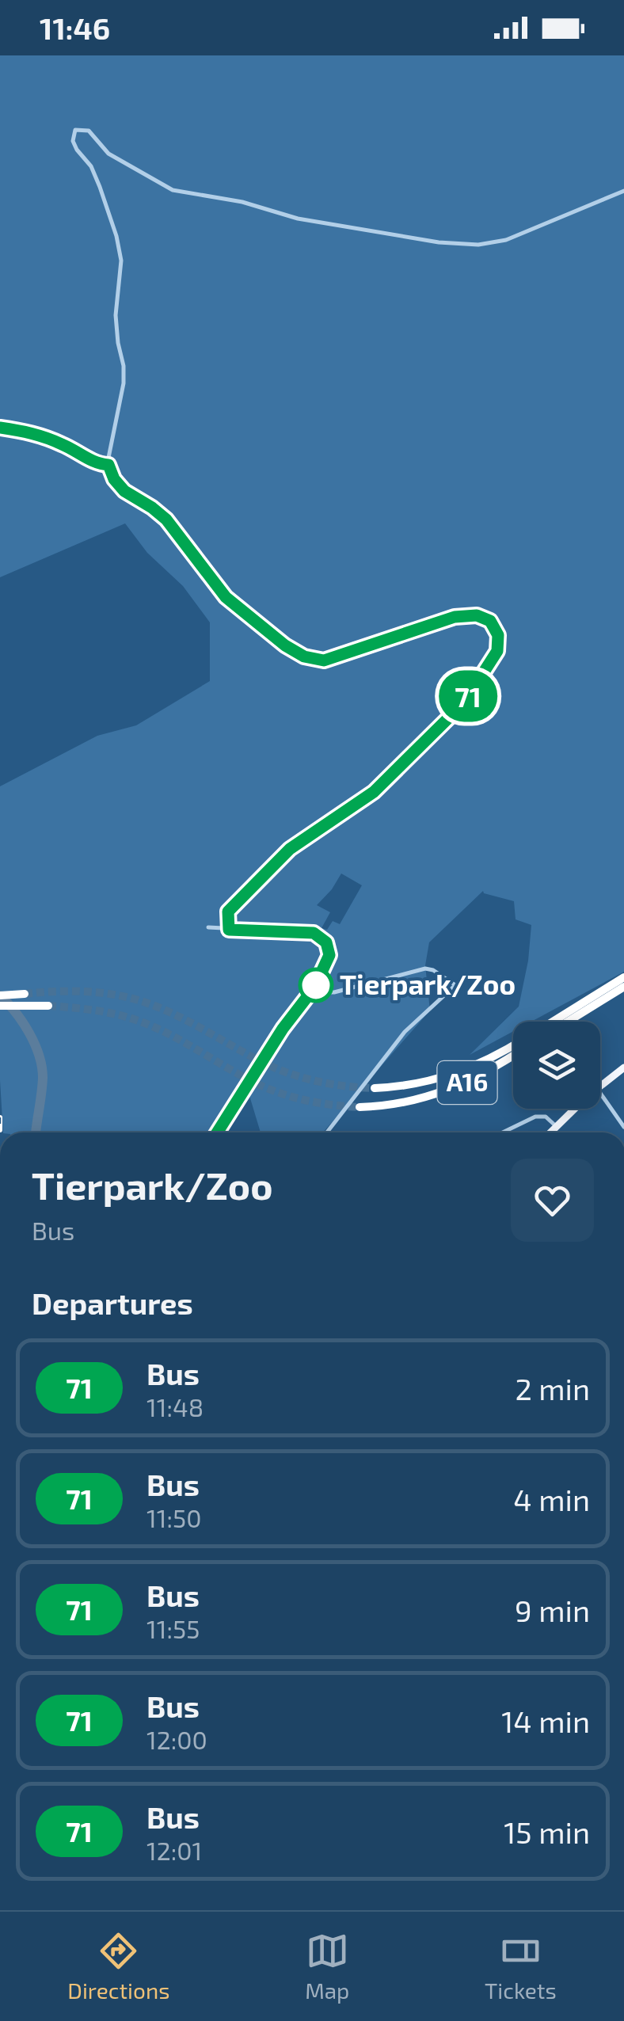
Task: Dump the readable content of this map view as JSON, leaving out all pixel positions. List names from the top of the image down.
{
  "streets": {
    "highway": ["A16"]
  },
  "places": ["Tierpark/Zoo"],
  "lines": ["bus line 71"],
  "page": {
    "status": "11:46",
    "on_map": "71",
    "heading": [
      ["Tierpark/Zoo", "Bus"],
      "Departures"
    ],
    "list": [
      {
        "mark": "71",
        "name": "Bus",
        "note": "11:48",
        "value": "2 min"
      },
      {
        "mark": "71",
        "name": "Bus",
        "note": "11:50",
        "value": "4 min"
      },
      {
        "mark": "71",
        "name": "Bus",
        "note": "11:55",
        "value": "9 min"
      },
      {
        "mark": "71",
        "name": "Bus",
        "note": "12:00",
        "value": "14 min"
      },
      {
        "mark": "71",
        "name": "Bus",
        "note": "12:01",
        "value": "15 min"
      }
    ],
    "tabs": ["Directions", "Map", "Tickets"]
  }
}
